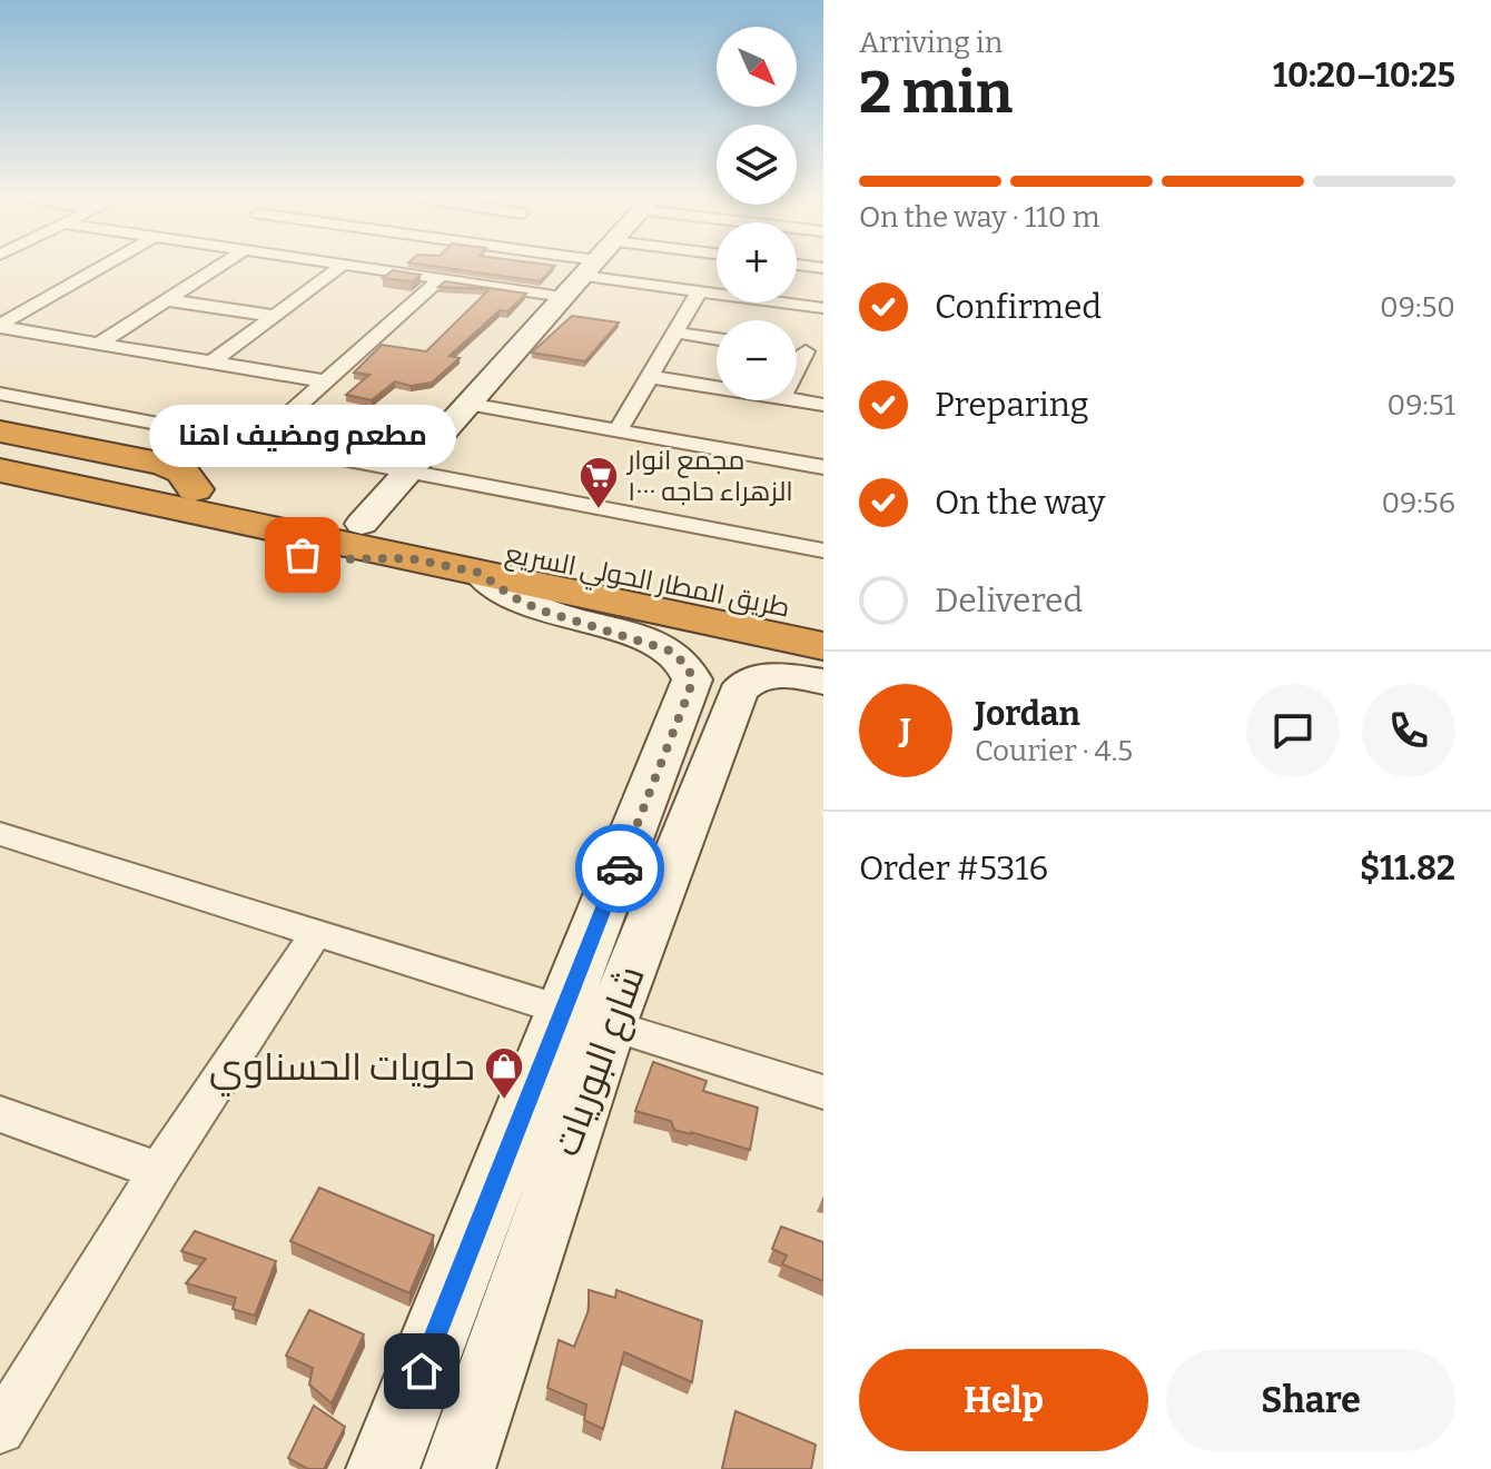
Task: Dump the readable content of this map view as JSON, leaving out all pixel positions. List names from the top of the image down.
{
  "streets": {
    "highway": ["طريق المطار الحولي السريع"],
    "street": ["شارع البوريات"]
  },
  "crossings": [
    ["طريق المطار الحولي السريع", "شارع البوريات"]
  ],
  "places": {
    "supermarket": ["مجمع انوار الزهراء حاجه ١٠٠٠"],
    "other": ["مطعم ومضيف اهنا"],
    "shop": ["حلويات الحسناوي"]
  },
  "north": "bottom right",
  "page": {
    "heading": ["2 min", "Arriving in", "10:20–10:25"],
    "panel": [
      "Jordan",
      "Courier · 4.5",
      "Order #5316",
      "$11.82"
    ],
    "map_buttons": ["+", "−"],
    "bar": "On the way · 110 m",
    "list": [
      ["Confirmed", "09:50"],
      ["Preparing", "09:51"],
      ["On the way", "09:56"],
      "Delivered"
    ],
    "bubble": "مطعم ومضيف اهنا",
    "round": "J",
    "buttons": ["Help", "Share"]
  }
}
